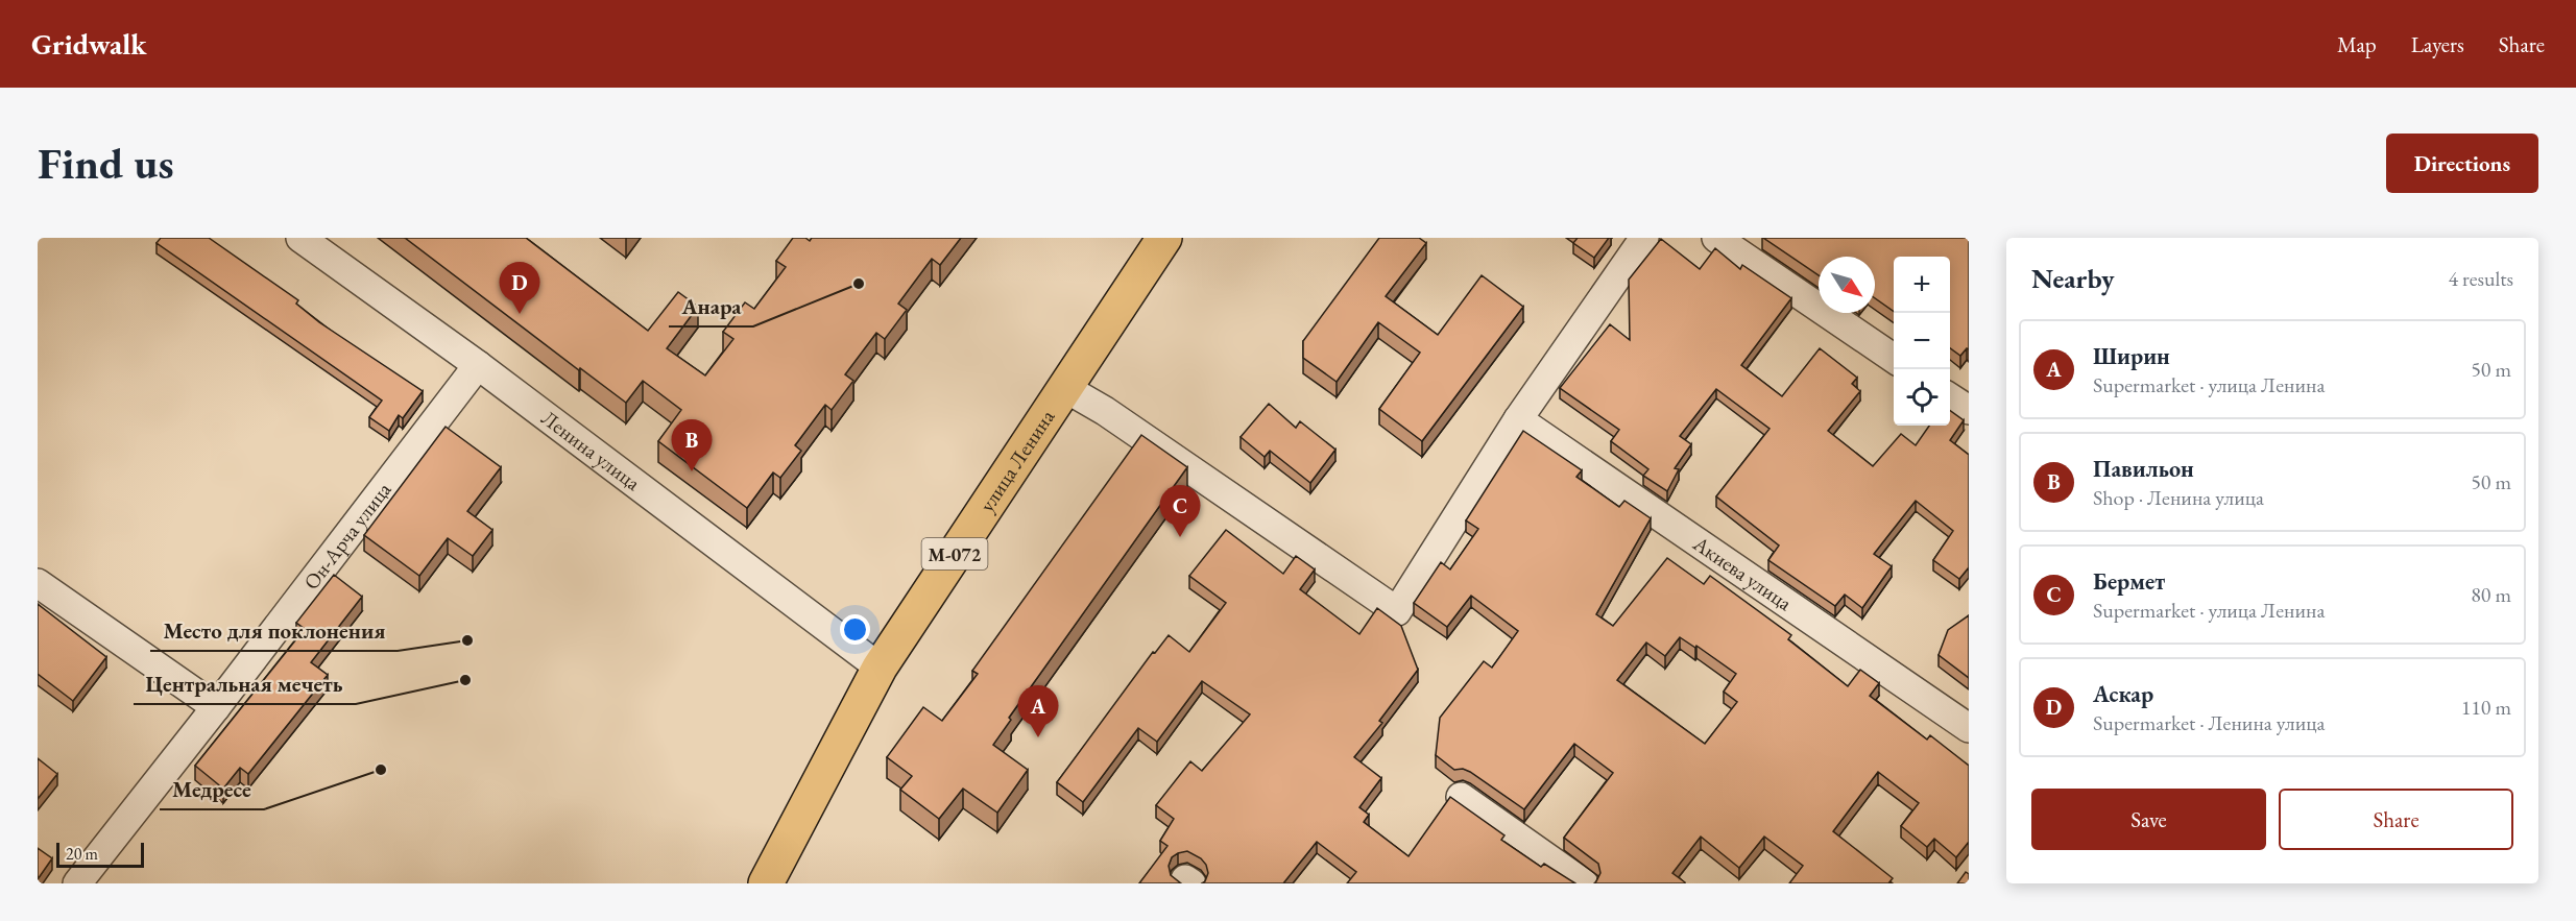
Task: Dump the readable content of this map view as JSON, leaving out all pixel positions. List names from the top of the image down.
{
  "streets": {
    "main road": ["улица Ленина", "М-072"],
    "street": ["Ленина улица", "Он-Арча улица", "Акиева улица"]
  },
  "crossings": [
    ["Ленина улица", "улица Ленина"],
    ["Ленина улица", "Он-Арча улица"]
  ],
  "places": [
    "Анара",
    "Место для поклонения",
    "Центральная мечеть",
    "Медресе"
  ],
  "scale_bar": "20 m",
  "north": "bottom right",
  "page": {
    "header": "Gridwalk",
    "nav": ["Map", "Layers", "Share"],
    "buttons": [
      "Directions",
      ["Save", "Share"]
    ],
    "title": "Find us",
    "heading": ["Nearby", "4 results"],
    "map_buttons": ["+", "−"],
    "pins": [
      "D",
      "B",
      "C",
      "A"
    ],
    "list": [
      {
        "mark": "A",
        "name": "Ширин",
        "note": "Supermarket · улица Ленина",
        "value": "50 m"
      },
      {
        "mark": "B",
        "name": "Павильон",
        "note": "Shop · Ленина улица",
        "value": "50 m"
      },
      {
        "mark": "C",
        "name": "Бермет",
        "note": "Supermarket · улица Ленина",
        "value": "80 m"
      },
      {
        "mark": "D",
        "name": "Аскар",
        "note": "Supermarket · Ленина улица",
        "value": "110 m"
      }
    ],
    "scale": "20 m"
  }
}
